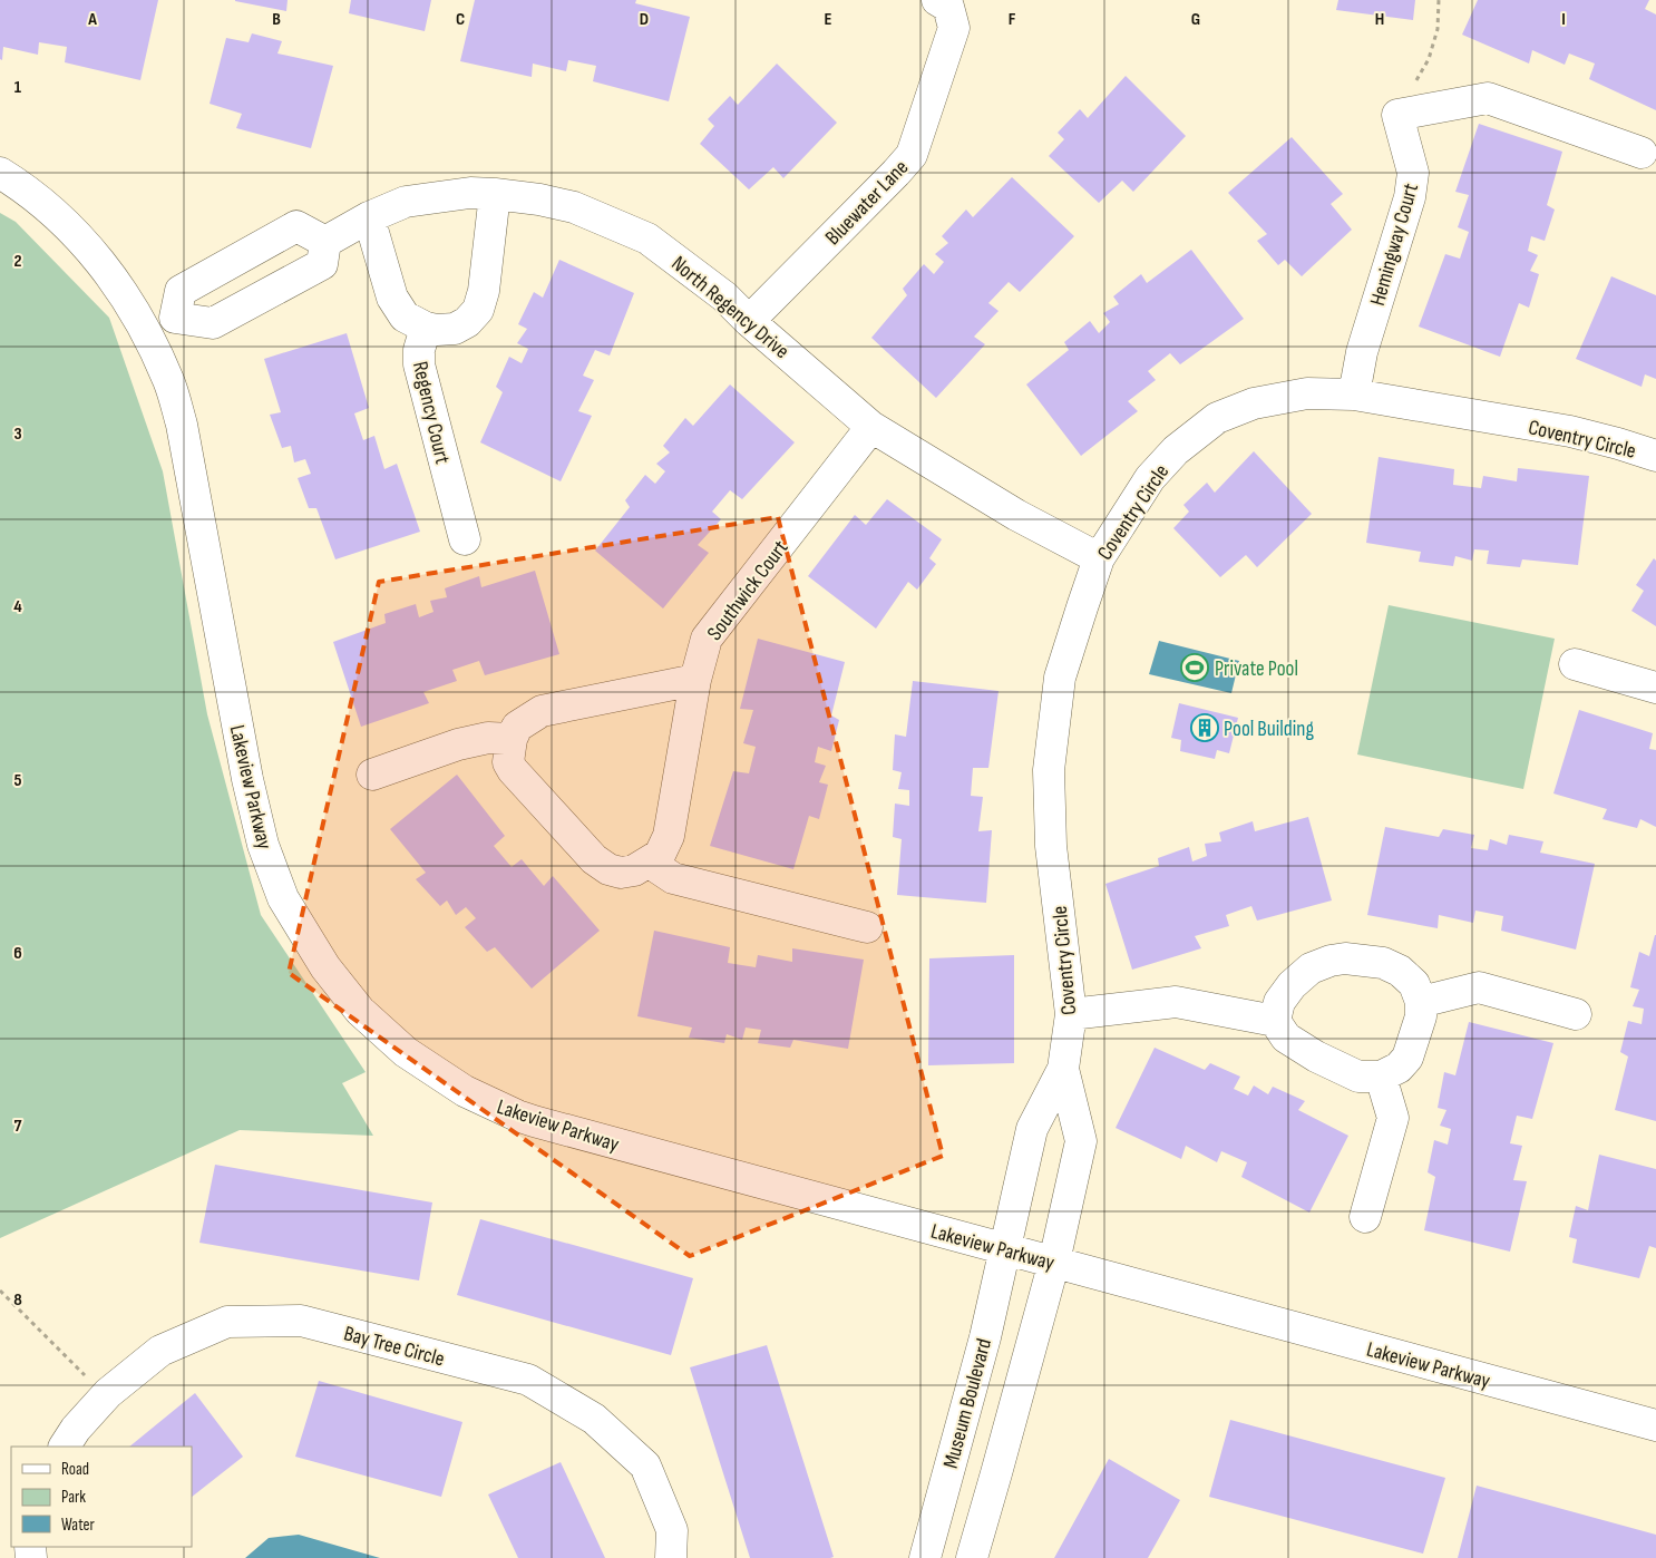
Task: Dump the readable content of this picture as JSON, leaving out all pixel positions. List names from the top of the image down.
{
  "streets": {
    "street": [
      "Bluewater Lane",
      "Hemingway Court",
      "North Regency Drive",
      "Regency Court",
      "Coventry Circle",
      "Southwick Court",
      "Lakeview Parkway",
      "Bay Tree Circle",
      "Museum Boulevard"
    ]
  },
  "crossings": [
    ["Bluewater Lane", "North Regency Drive"],
    ["Hemingway Court", "Coventry Circle"],
    ["North Regency Drive", "Regency Court"],
    ["North Regency Drive", "Coventry Circle"],
    ["North Regency Drive", "Southwick Court"],
    ["Coventry Circle", "Lakeview Parkway"],
    ["Coventry Circle", "Museum Boulevard"],
    ["Lakeview Parkway", "Museum Boulevard"]
  ],
  "places": {
    "sports": ["Private Pool"],
    "building": ["Pool Building"]
  },
  "legend": ["Road", "Park", "Water"],
  "grid": {
    "columns": [
      "A",
      "B",
      "C",
      "D",
      "E",
      "F",
      "G",
      "H",
      "I"
    ],
    "rows": [
      "1",
      "2",
      "3",
      "4",
      "5",
      "6",
      "7",
      "8"
    ]
  }
}
